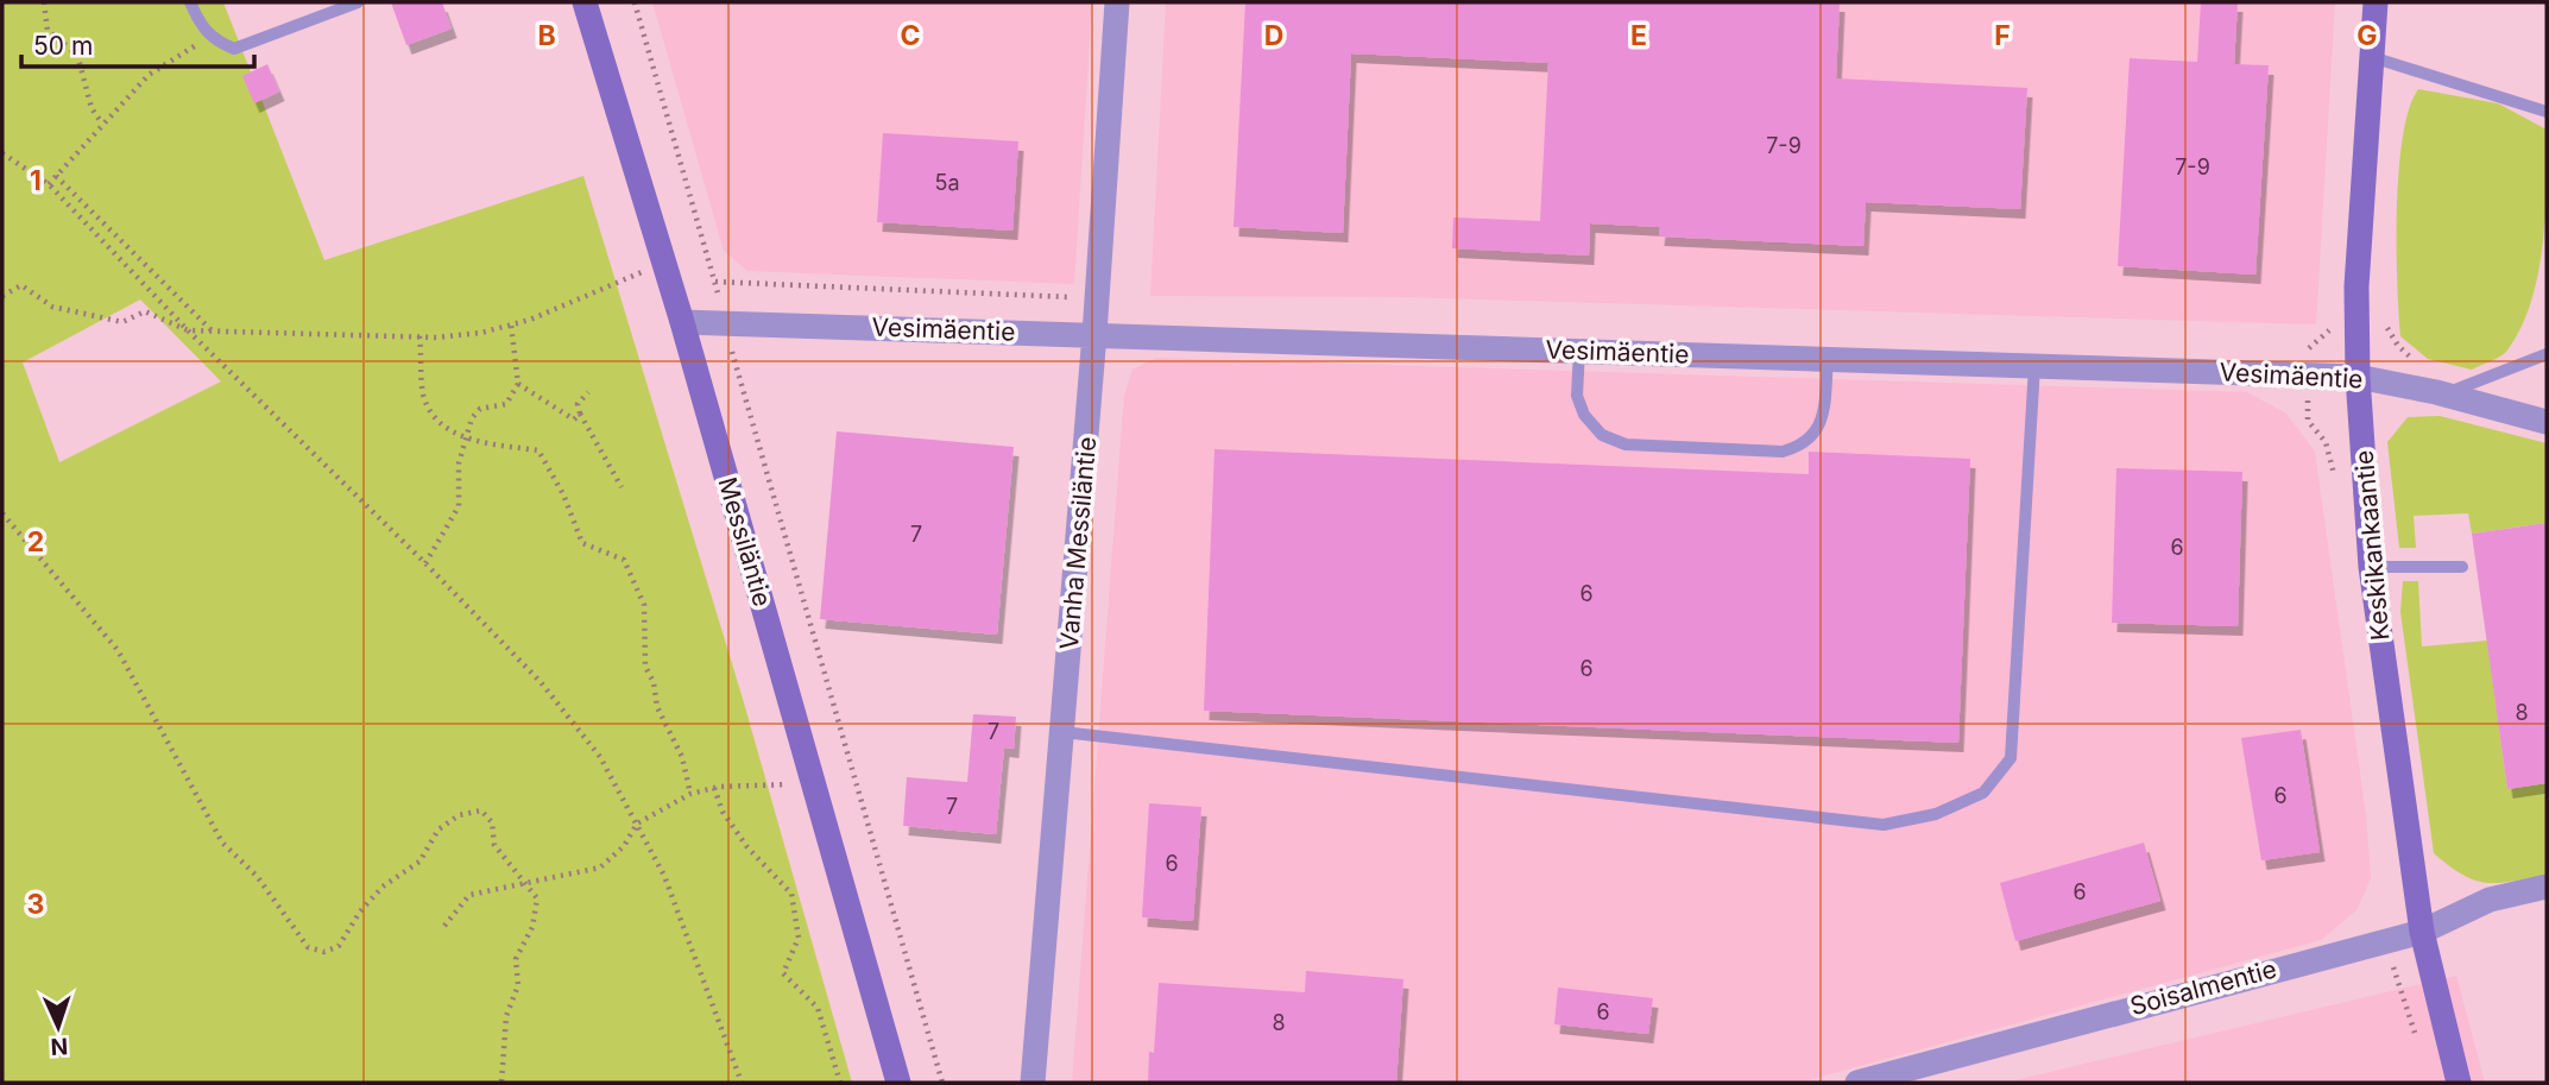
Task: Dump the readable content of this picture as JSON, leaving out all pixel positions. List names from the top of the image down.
{
  "streets": {
    "street": [
      "Vesimäentie",
      "Messiläntie",
      "Vanha Messiläntie",
      "Keskikankaantie",
      "Soisalmentie"
    ]
  },
  "crossings": [
    ["Vesimäentie", "Messiläntie"],
    ["Vesimäentie", "Vanha Messiläntie"],
    ["Vesimäentie", "Keskikankaantie"],
    ["Keskikankaantie", "Soisalmentie"]
  ],
  "house_numbers": [
    "7-9",
    "7-9",
    "5a",
    "7",
    "6",
    "6",
    "6",
    "8",
    "7",
    "6",
    "7",
    "6",
    "6",
    "6",
    "8"
  ],
  "scale_bar": "50 m",
  "north": "bottom",
  "grid": {
    "columns": [
      "B",
      "C",
      "D",
      "E",
      "F",
      "G"
    ],
    "rows": ["1", "2", "3"]
  }
}
